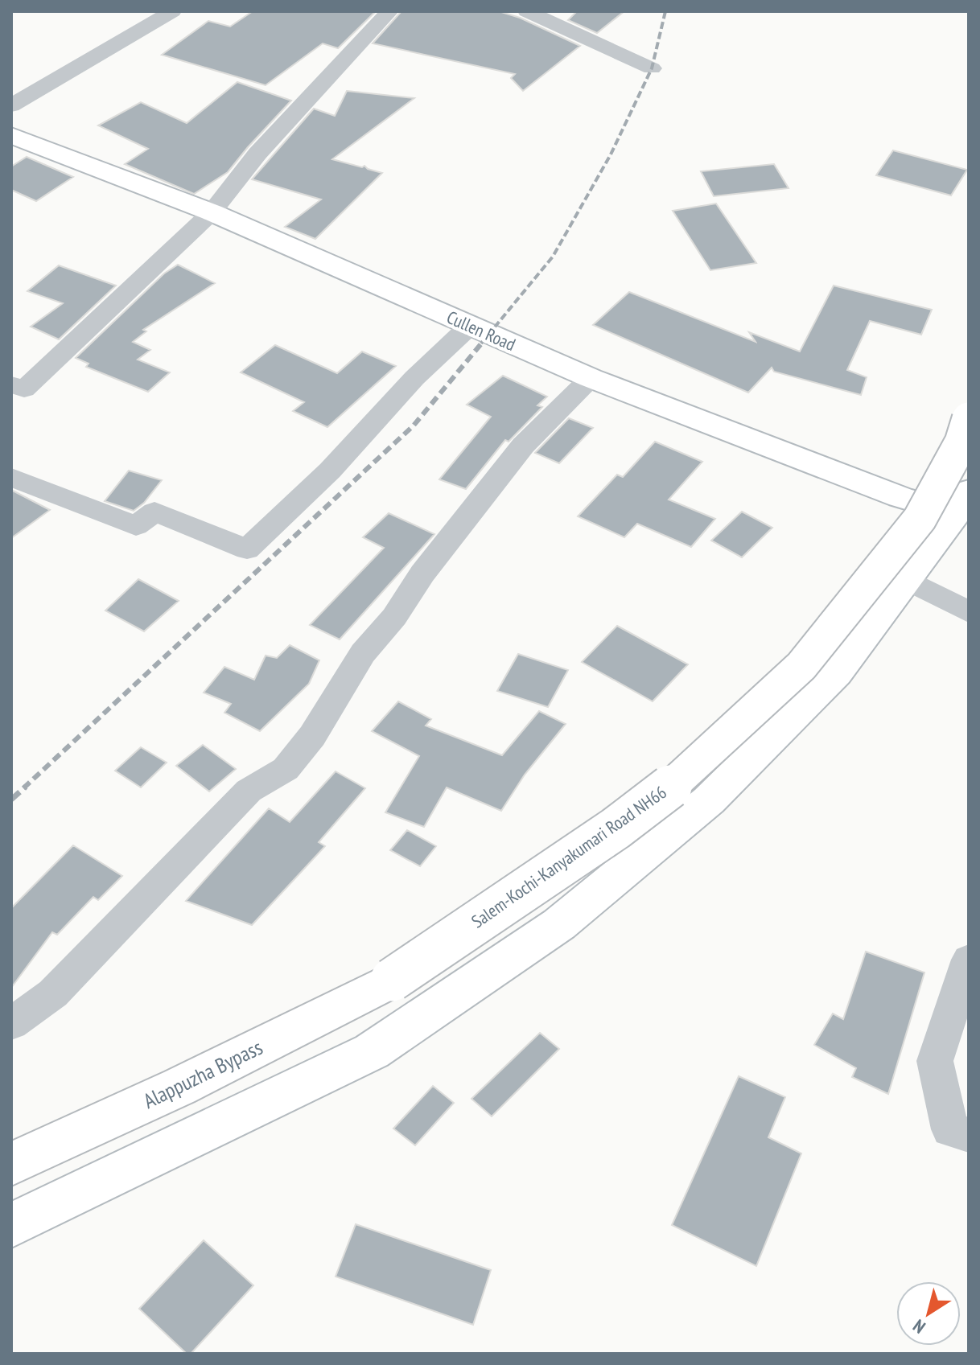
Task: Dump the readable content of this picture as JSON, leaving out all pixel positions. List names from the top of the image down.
{
  "streets": {
    "main road": ["Cullen Road", "Salem-Kochi-Kanyakumari Road NH66", "Alappuzha Bypass"]
  },
  "crossings": [
    ["Salem-Kochi-Kanyakumari Road NH66", "Alappuzha Bypass"]
  ],
  "north": "bottom left"
}
